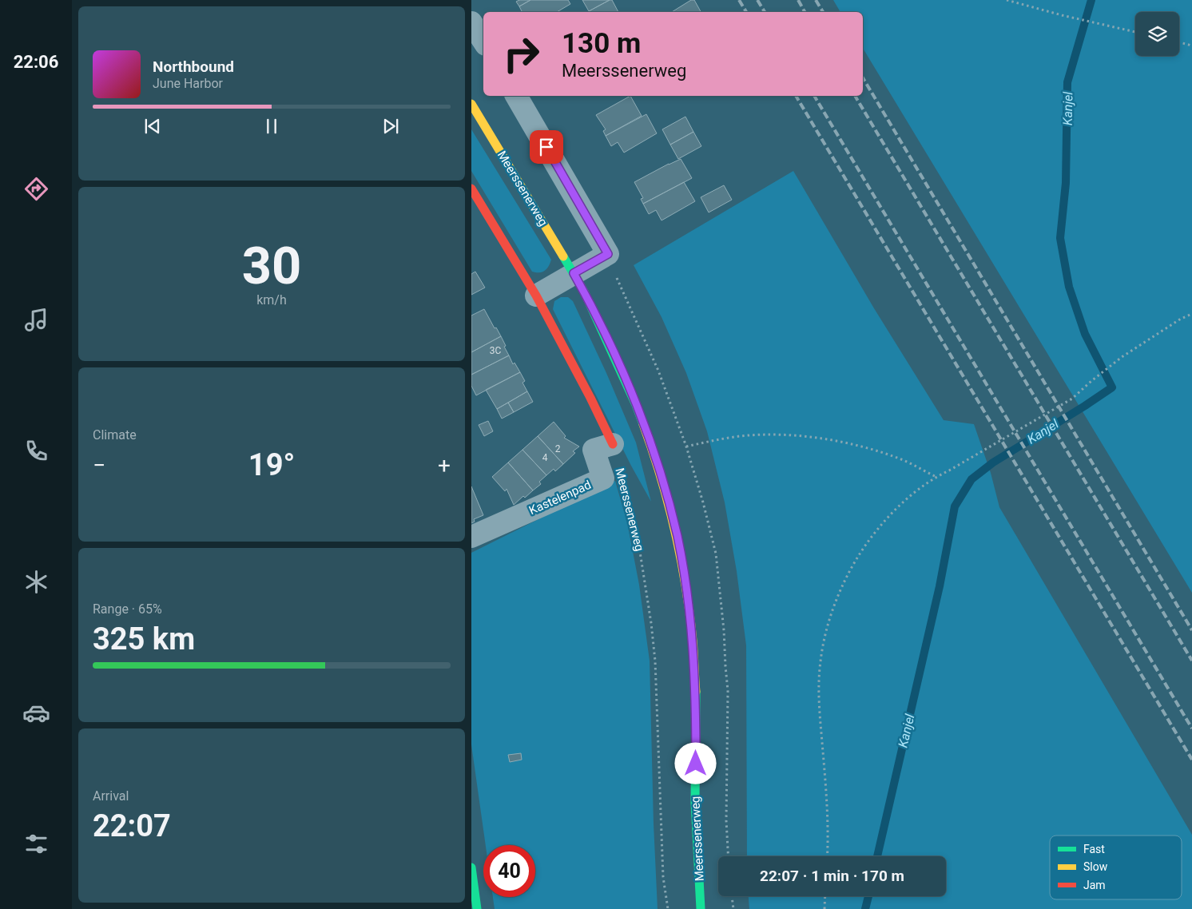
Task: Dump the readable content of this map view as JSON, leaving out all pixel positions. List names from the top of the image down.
{
  "streets": {
    "street": ["Meerssenerweg", "Kastelenpad"]
  },
  "water": ["Kanjel"],
  "house_numbers": ["3C", "2", "4"],
  "legend": ["Fast", "Slow", "Jam"],
  "page": {
    "tabs": "22:06",
    "turn": ["130 m", "Meerssenerweg"],
    "song": ["Northbound", "June Harbor"],
    "tile": [
      ["30", "km/h"],
      "Climate",
      ["Range · 65%", "325 km"],
      ["Arrival", "22:07"]
    ],
    "heat": ["−", "19°", "+"],
    "limit": "40",
    "trip": "22:07 · 1 min · 170 m"
  }
}
